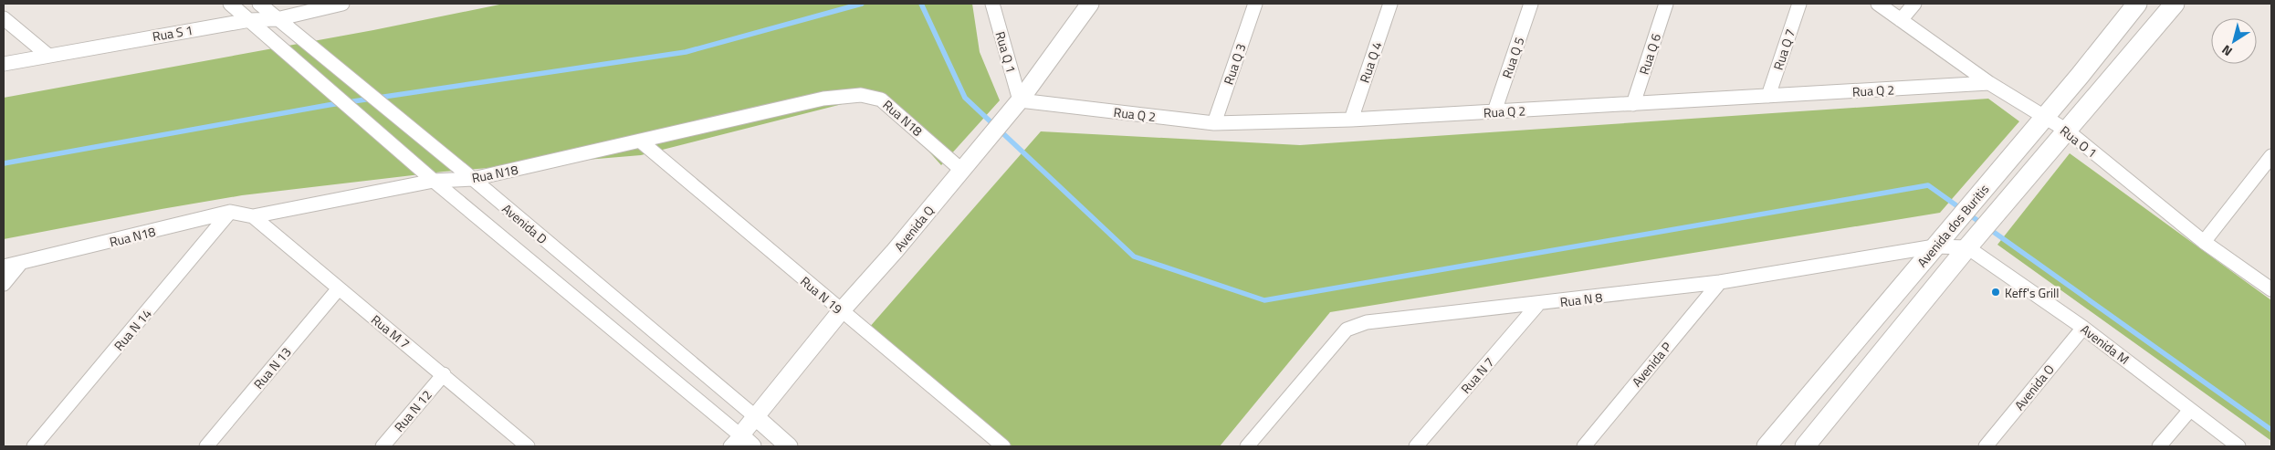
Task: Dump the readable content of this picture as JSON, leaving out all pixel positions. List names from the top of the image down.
{
  "streets": {
    "main road": ["Avenida dos Buritis"],
    "street": [
      "Rua S 1",
      "Rua Q 7",
      "Rua Q 1",
      "Rua Q 6",
      "Rua Q 5",
      "Rua Q 4",
      "Rua Q 3",
      "Rua Q 2",
      "Rua N18",
      "Rua O 1",
      "Avenida D",
      "Avenida Q",
      "Rua N 19",
      "Rua N 8",
      "Rua N 14",
      "Rua M 7",
      "Avenida M",
      "Avenida P",
      "Rua N 13",
      "Rua N 7",
      "Avenida O",
      "Rua N 12"
    ]
  },
  "crossings": [
    ["Rua S 1", "Avenida D"],
    ["Rua Q 7", "Rua Q 2"],
    ["Rua Q 1", "Rua Q 2"],
    ["Rua Q 1", "Avenida Q"],
    ["Rua Q 6", "Rua Q 2"],
    ["Rua Q 5", "Rua Q 2"],
    ["Rua Q 4", "Rua Q 2"],
    ["Rua Q 3", "Rua Q 2"],
    ["Rua Q 2", "Rua O 1"],
    ["Rua Q 2", "Avenida Q"],
    ["Rua N18", "Avenida D"],
    ["Rua N18", "Avenida Q"],
    ["Rua N18", "Rua N 19"],
    ["Rua N18", "Rua N 14"],
    ["Rua N18", "Rua M 7"],
    ["Rua O 1", "Avenida dos Buritis"],
    ["Avenida D", "Avenida Q"],
    ["Avenida dos Buritis", "Rua N 8"],
    ["Avenida dos Buritis", "Avenida M"],
    ["Avenida Q", "Rua N 19"],
    ["Rua N 8", "Avenida M"],
    ["Rua N 8", "Avenida P"],
    ["Rua N 8", "Rua N 7"],
    ["Rua M 7", "Rua N 13"],
    ["Rua M 7", "Rua N 12"],
    ["Avenida M", "Avenida O"]
  ],
  "places": ["Keff's Grill"],
  "north": "bottom left"
}
